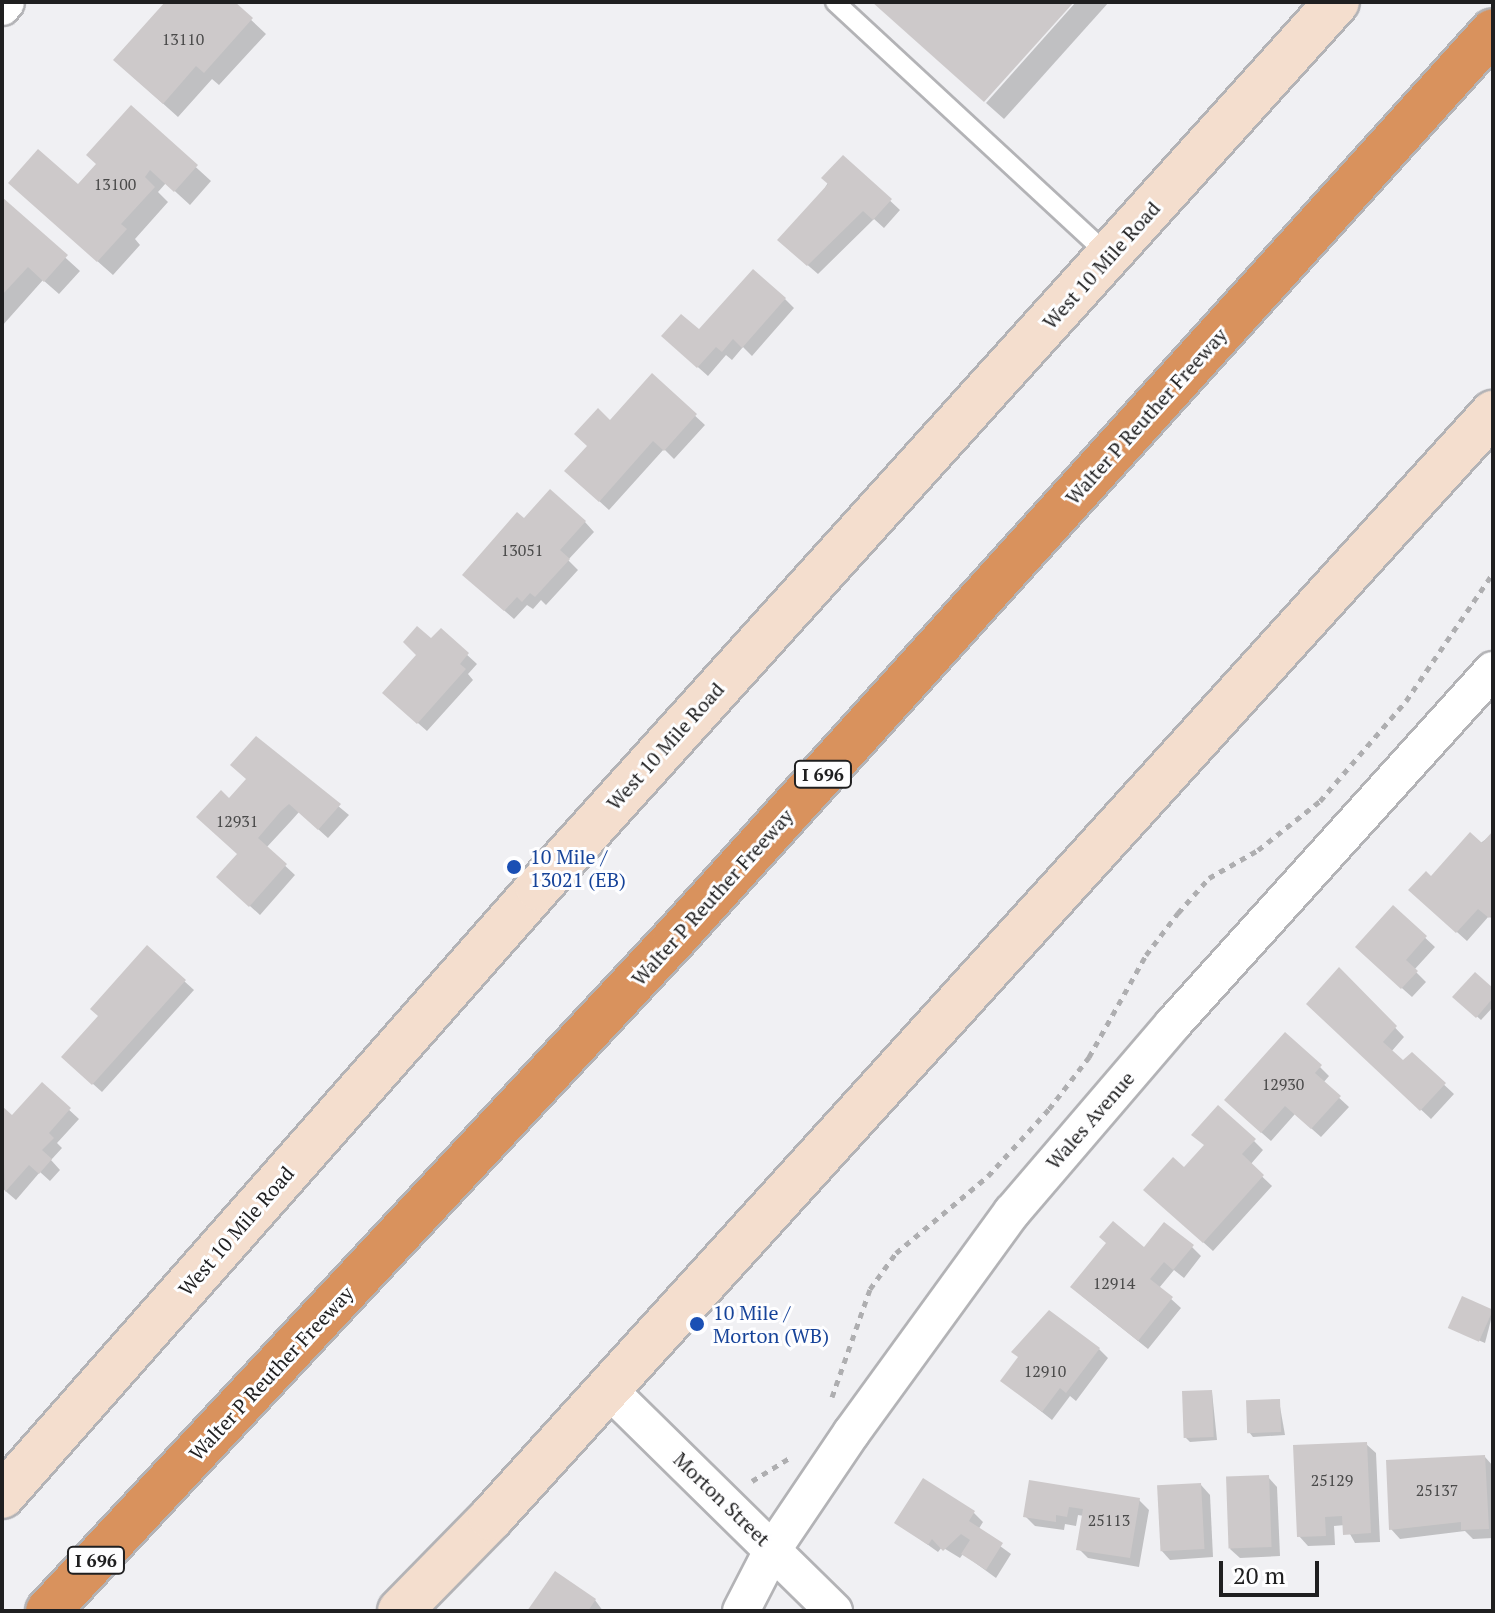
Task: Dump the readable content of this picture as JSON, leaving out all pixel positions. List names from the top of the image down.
{
  "streets": {
    "highway": ["Walter P Reuther Freeway", "I 696"],
    "main road": ["West 10 Mile Road"],
    "street": ["Wales Avenue", "Morton Street"]
  },
  "crossings": [
    ["Wales Avenue", "Morton Street"]
  ],
  "places": ["10 Mile / 13021 (EB)", "10 Mile / Morton (WB)"],
  "house_numbers": [
    "13110",
    "13100",
    "13051",
    "12931",
    "12930",
    "12914",
    "12910",
    "25129",
    "25137",
    "25113"
  ],
  "scale_bar": "20 m"
}
